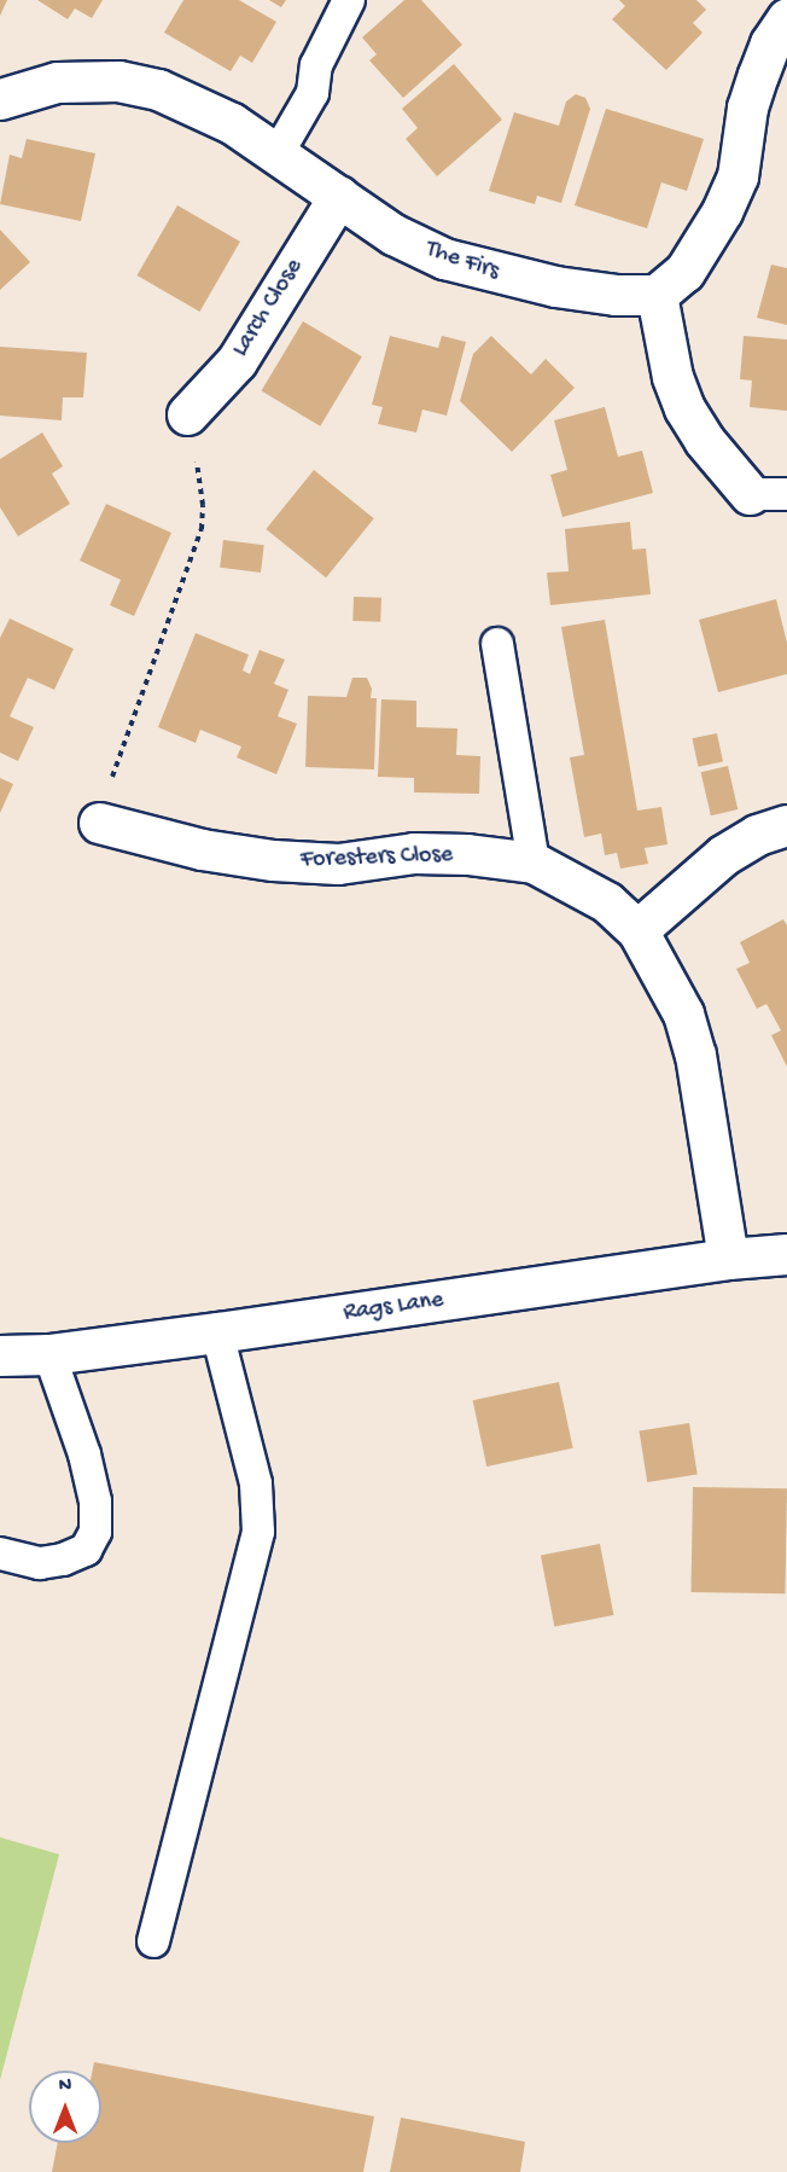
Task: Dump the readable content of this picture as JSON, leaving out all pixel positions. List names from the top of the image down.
{
  "streets": {
    "street": [
      "The Firs",
      "Larch Close",
      "Foresters Close",
      "Rags Lane"
    ]
  },
  "crossings": [
    ["The Firs", "Larch Close"],
    ["Foresters Close", "Rags Lane"]
  ],
  "north": "top"
}
